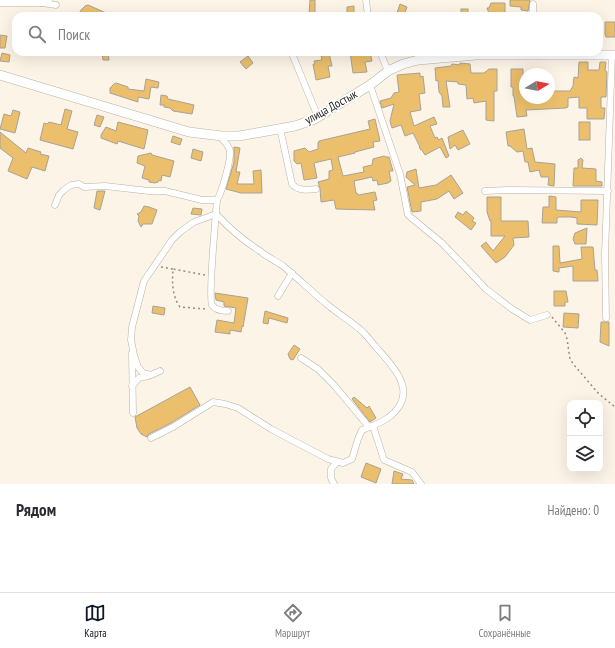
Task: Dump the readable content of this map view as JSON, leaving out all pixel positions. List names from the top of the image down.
{
  "streets": {
    "main road": ["улица Достык"]
  },
  "north": "right",
  "page": {
    "search": "Поиск",
    "heading": ["Рядом", "Найдено: 0"],
    "nav": ["Карта", "Маршрут", "Сохранённые"]
  }
}
